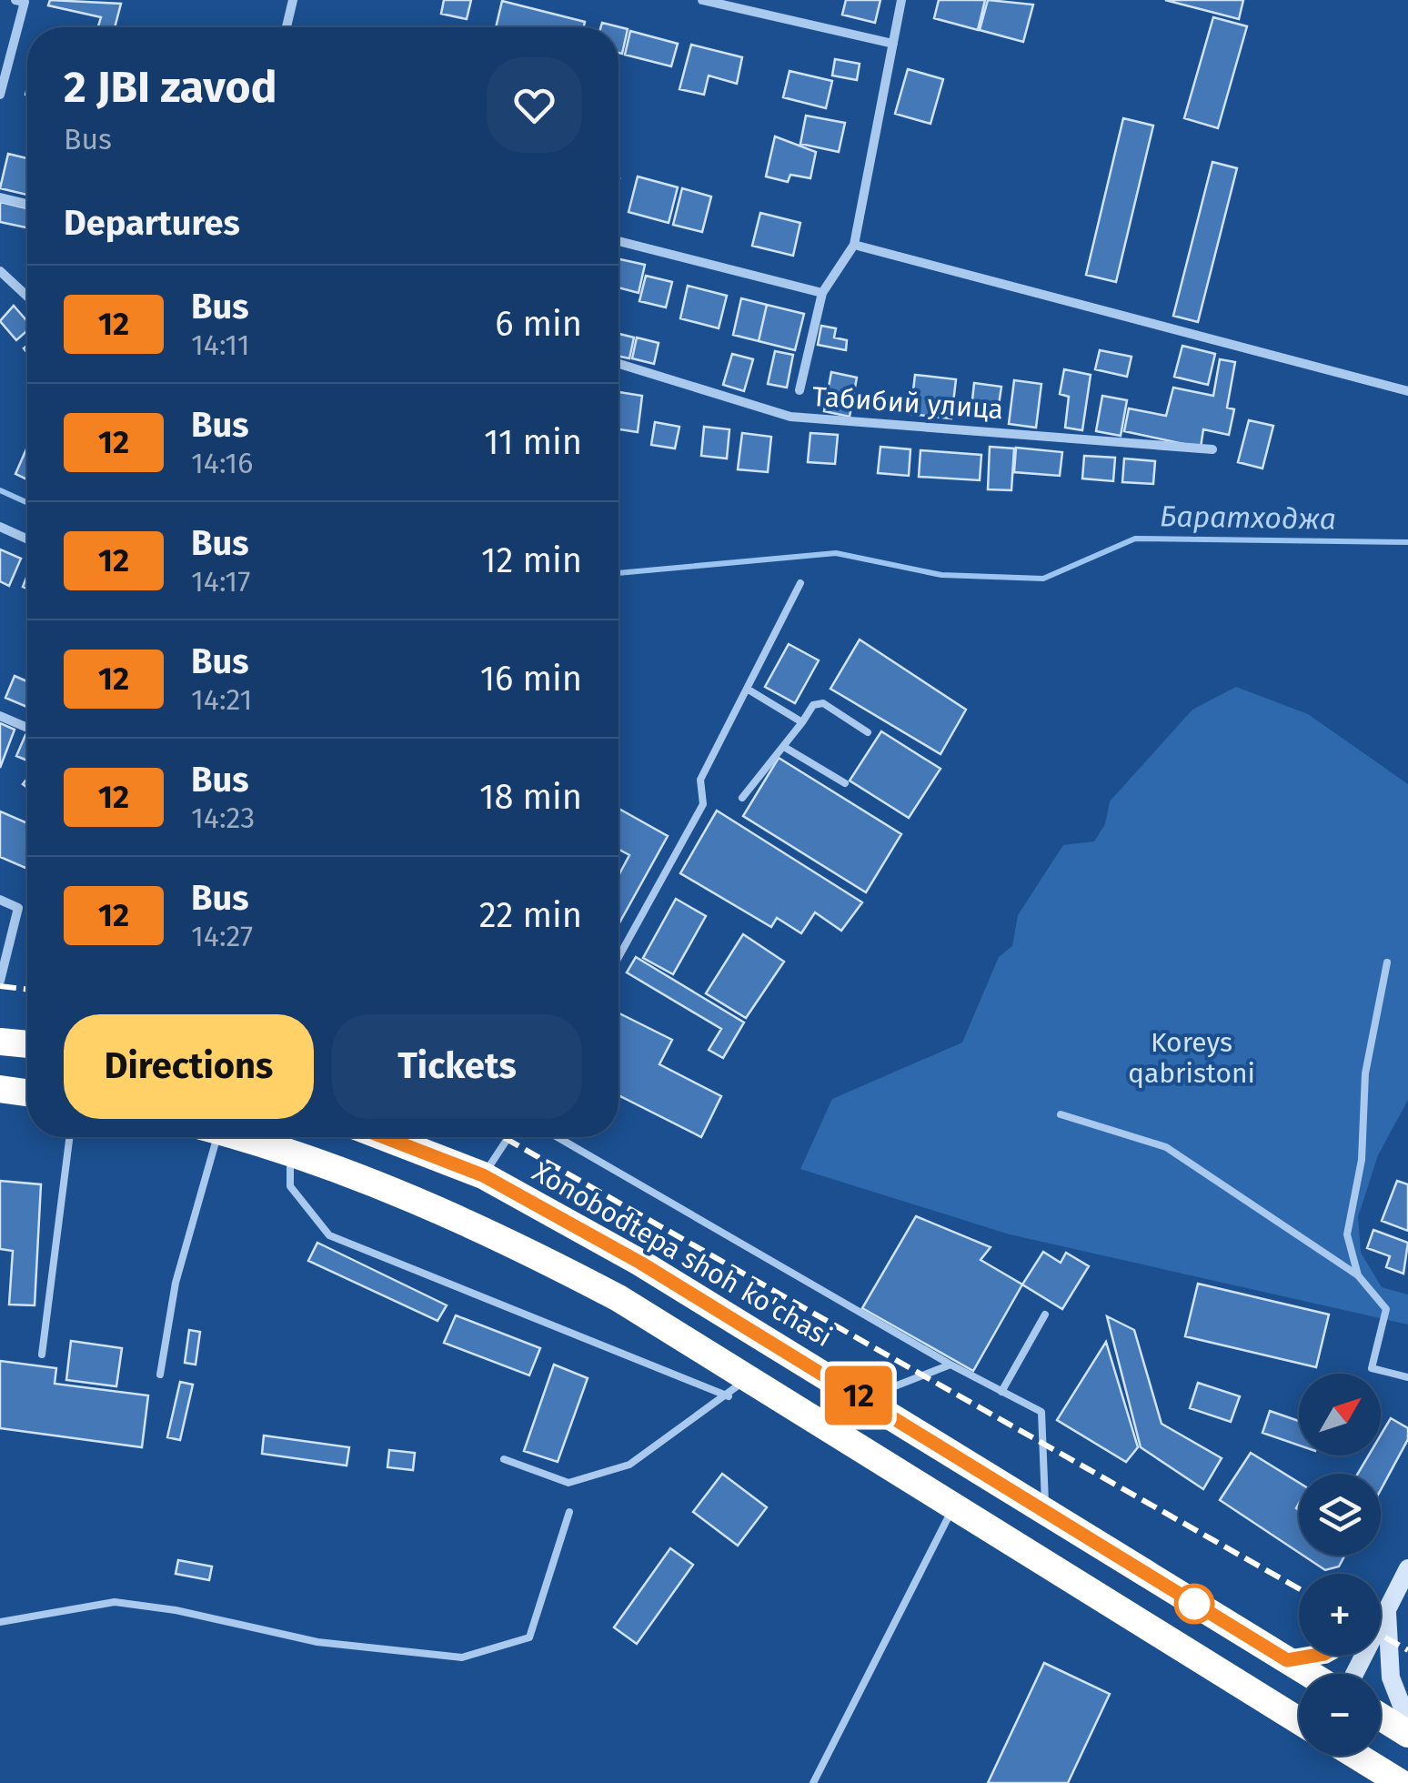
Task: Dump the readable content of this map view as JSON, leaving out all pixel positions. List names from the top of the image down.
{
  "streets": {
    "highway": ["Xonobodtepa shoh ko'chasi"],
    "street": ["Табибий улица"]
  },
  "water": ["Баратходжа"],
  "parks": ["Koreys qabristoni"],
  "lines": ["bus line 12"],
  "north": "top right",
  "page": {
    "on_map": "12",
    "heading": [
      ["2 JBI zavod", "Bus"],
      "Departures"
    ],
    "list": [
      {
        "mark": "12",
        "name": "Bus",
        "note": "14:11",
        "value": "6 min"
      },
      {
        "mark": "12",
        "name": "Bus",
        "note": "14:16",
        "value": "11 min"
      },
      {
        "mark": "12",
        "name": "Bus",
        "note": "14:17",
        "value": "12 min"
      },
      {
        "mark": "12",
        "name": "Bus",
        "note": "14:21",
        "value": "16 min"
      },
      {
        "mark": "12",
        "name": "Bus",
        "note": "14:23",
        "value": "18 min"
      },
      {
        "mark": "12",
        "name": "Bus",
        "note": "14:27",
        "value": "22 min"
      }
    ],
    "buttons": ["Directions", "Tickets"],
    "map_buttons": ["+", "−"]
  }
}
